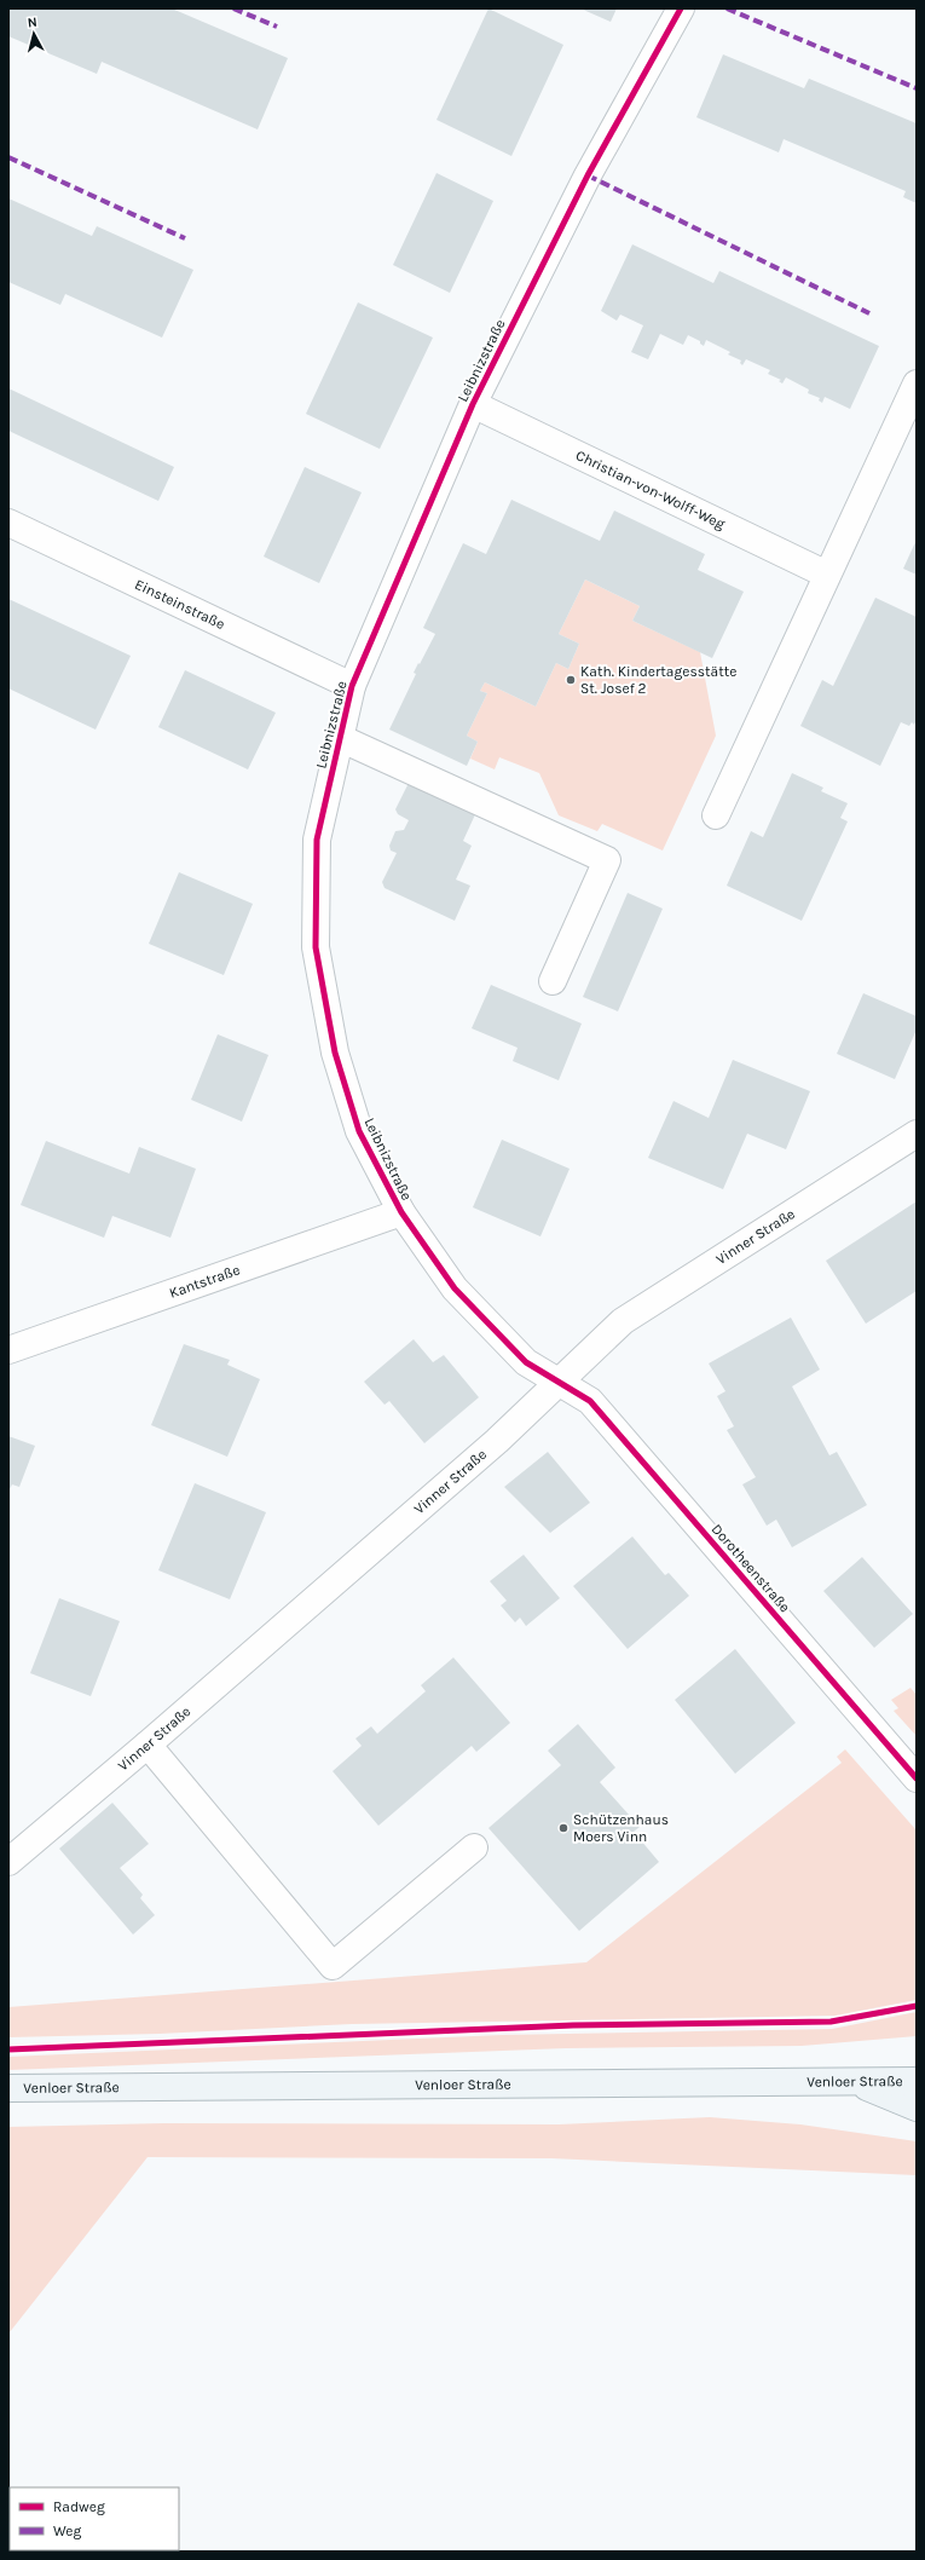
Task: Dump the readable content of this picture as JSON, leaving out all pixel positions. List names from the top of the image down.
{
  "streets": {
    "main road": ["Venloer Straße"],
    "street": [
      "Leibnizstraße",
      "Christian-von-Wolff-Weg",
      "Einsteinstraße",
      "Vinner Straße",
      "Kantstraße",
      "Dorotheenstraße"
    ]
  },
  "crossings": [
    ["Leibnizstraße", "Christian-von-Wolff-Weg"],
    ["Leibnizstraße", "Einsteinstraße"],
    ["Leibnizstraße", "Vinner Straße"],
    ["Leibnizstraße", "Kantstraße"],
    ["Leibnizstraße", "Dorotheenstraße"],
    ["Vinner Straße", "Dorotheenstraße"]
  ],
  "places": ["Kath. Kindertagesstätte St. Josef 2", "Schützenhaus Moers Vinn"],
  "legend": ["Radweg", "Weg"],
  "north": "top"
}
